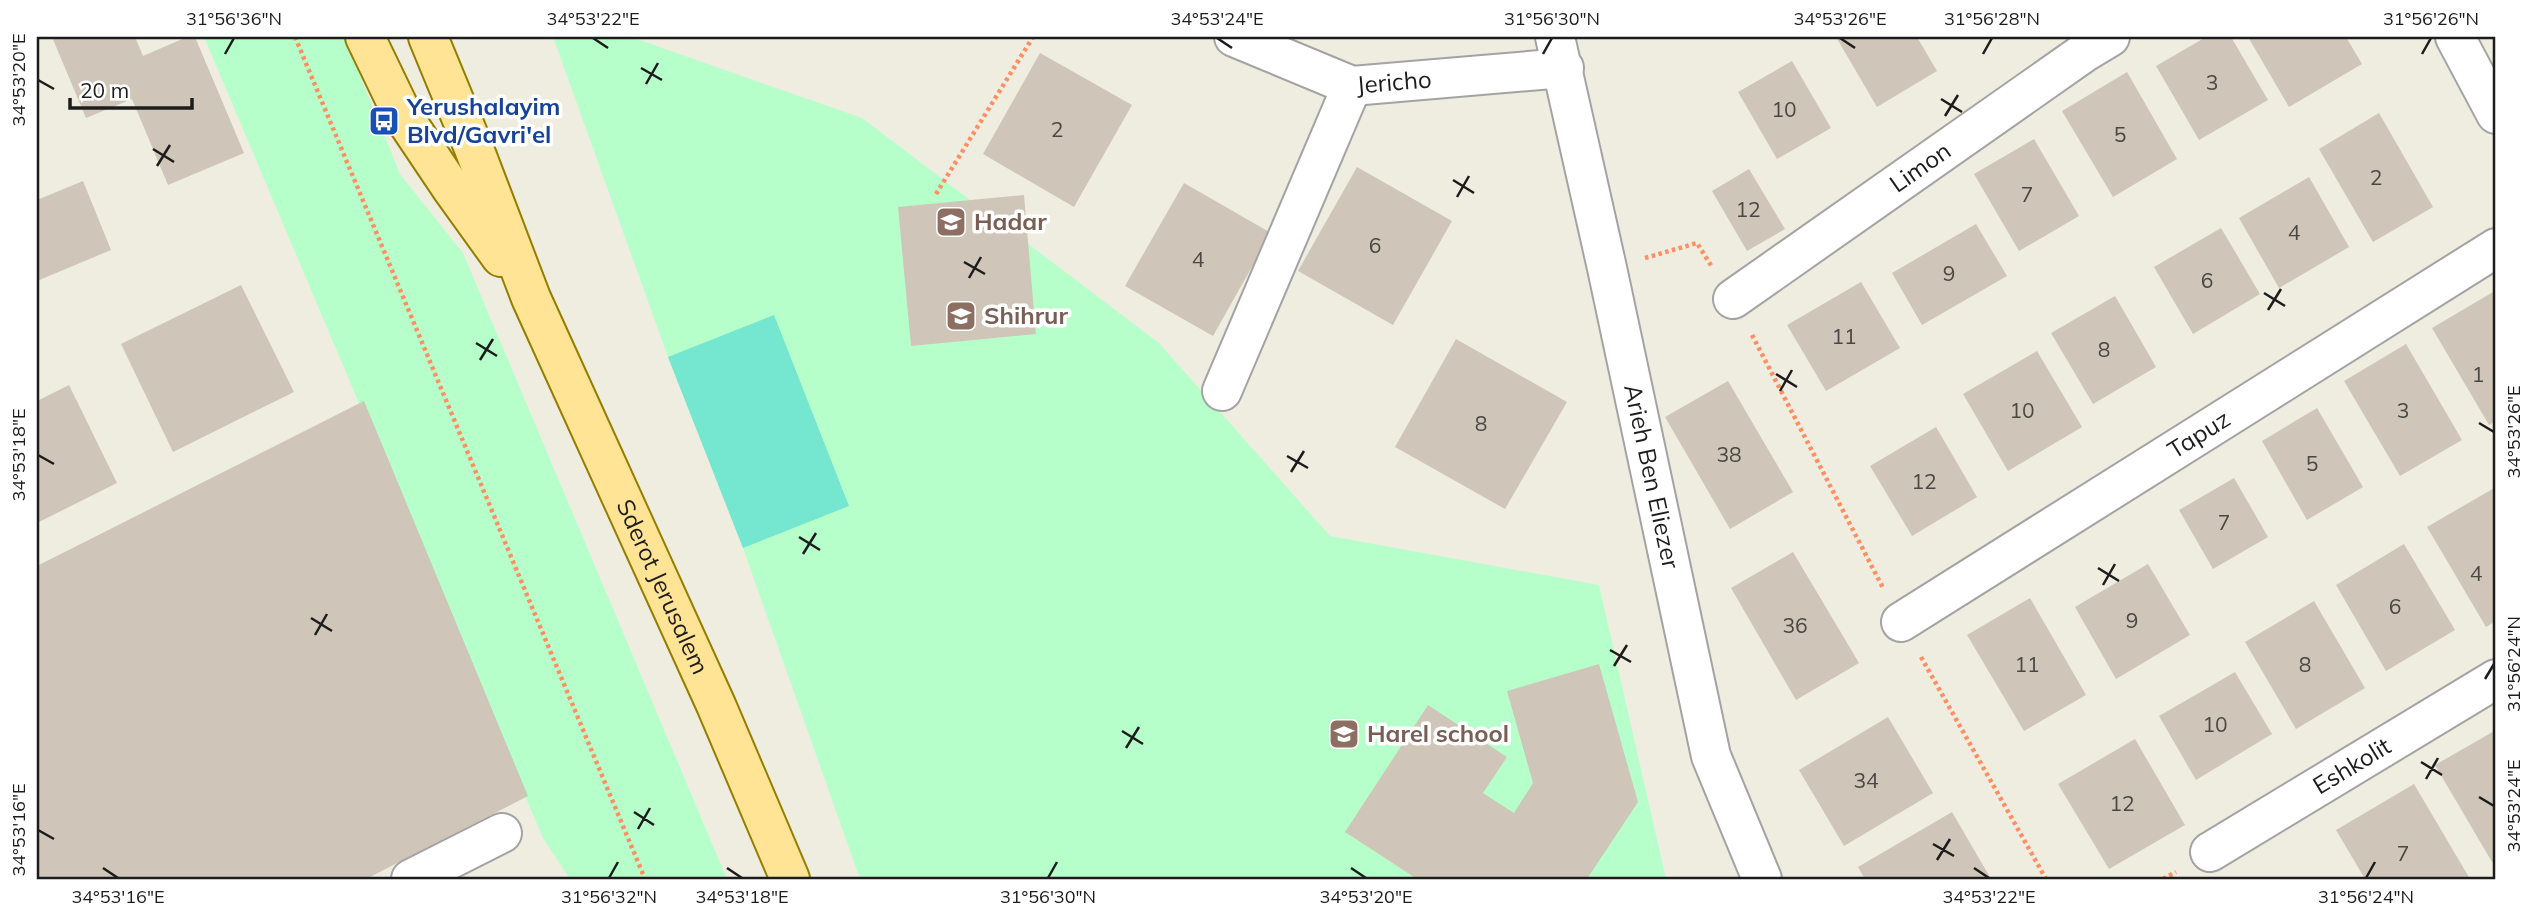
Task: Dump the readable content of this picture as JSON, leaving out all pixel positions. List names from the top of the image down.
{
  "streets": {
    "main road": ["Sderot Jerusalem"],
    "street": [
      "Jericho",
      "Limon",
      "Tapuz",
      "Arieh Ben Eliezer",
      "Eshkolit"
    ]
  },
  "crossings": [
    ["Jericho", "Arieh Ben Eliezer"]
  ],
  "places": {
    "bus stop": ["Yerushalayim Blvd/Gavri'el"],
    "school or university": ["Hadar", "Shihrur", "Harel school"]
  },
  "house_numbers": [
    "3",
    "10",
    "2",
    "5",
    "2",
    "7",
    "12",
    "4",
    "6",
    "4",
    "9",
    "6",
    "11",
    "8",
    "1",
    "10",
    "3",
    "8",
    "38",
    "5",
    "12",
    "7",
    "4",
    "6",
    "9",
    "36",
    "11",
    "8",
    "10",
    "34",
    "12",
    "7"
  ],
  "scale_bar": "20 m",
  "coordinates": [
    "31°56'36\"N",
    "34°53'22\"E",
    "34°53'24\"E",
    "31°56'30\"N",
    "34°53'26\"E",
    "31°56'28\"N",
    "31°56'26\"N",
    "34°53'20\"E",
    "34°53'18\"E",
    "31°56'24\"N",
    "34°53'16\"E",
    "31°56'32\"N"
  ]
}
